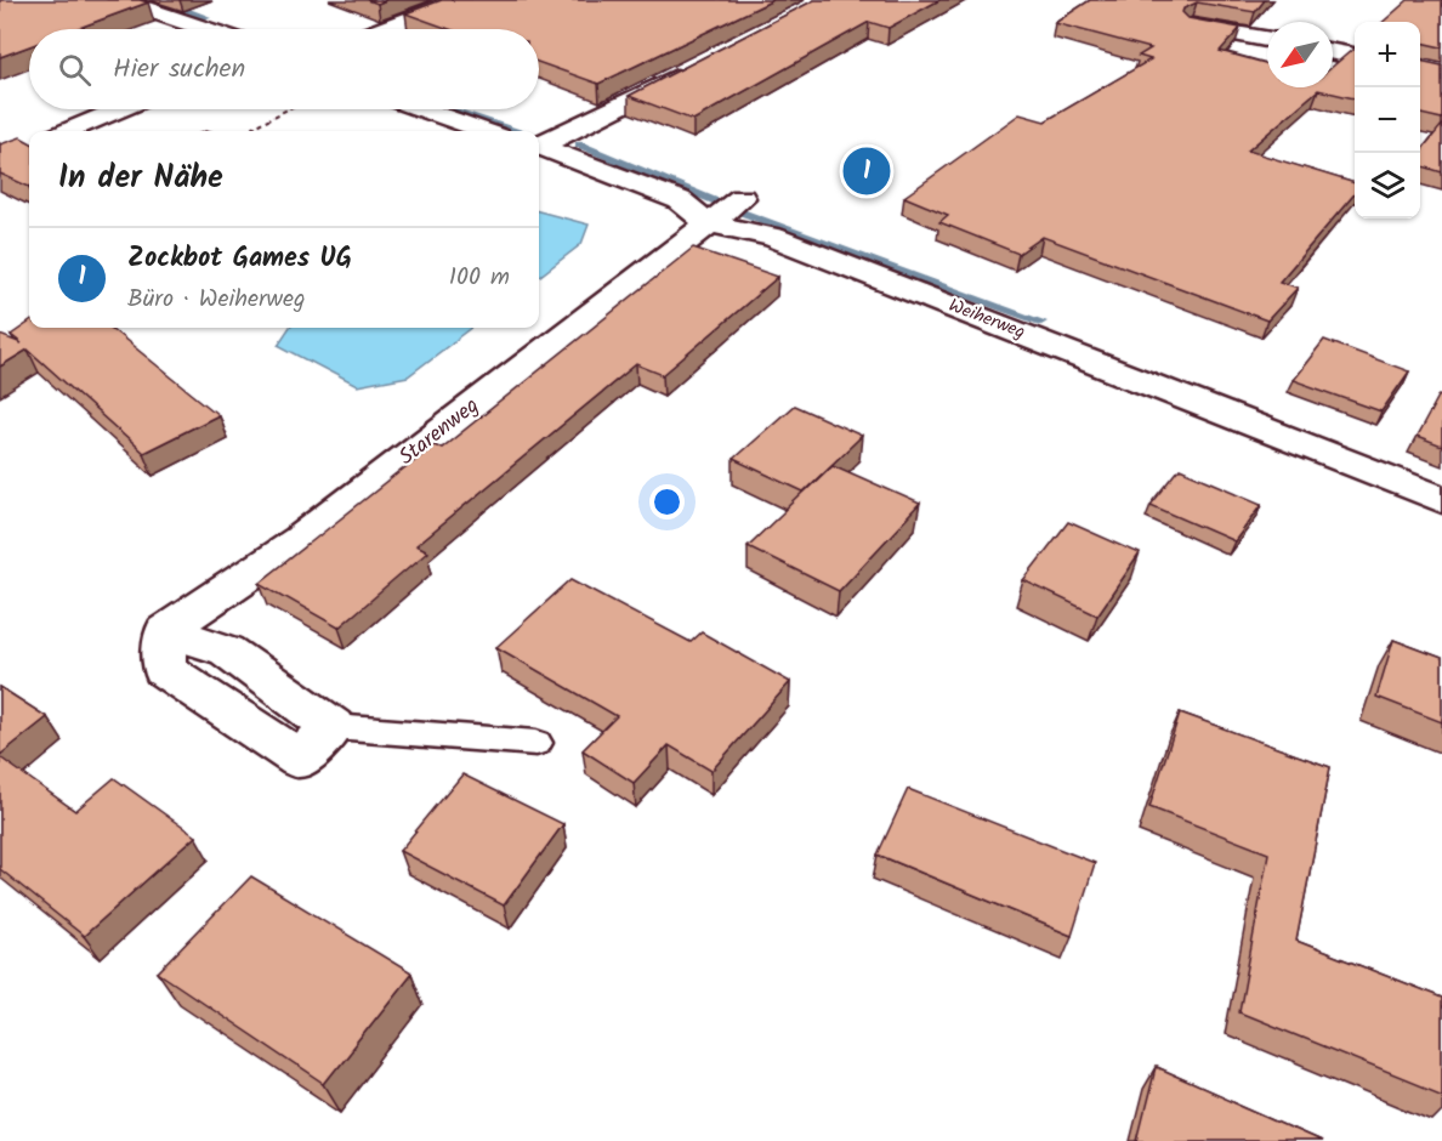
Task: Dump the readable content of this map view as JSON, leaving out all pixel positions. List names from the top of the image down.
{
  "streets": {
    "street": ["Weiherweg", "Starenweg"]
  },
  "crossings": [
    ["Weiherweg", "Starenweg"]
  ],
  "north": "bottom left",
  "page": {
    "map_buttons": ["+", "−"],
    "search": "Hier suchen",
    "heading": "In der Nähe",
    "pins": "1",
    "list": [
      {
        "mark": "1",
        "name": "Zockbot Games UG",
        "note": "Büro · Weiherweg",
        "value": "100 m"
      }
    ]
  }
}
